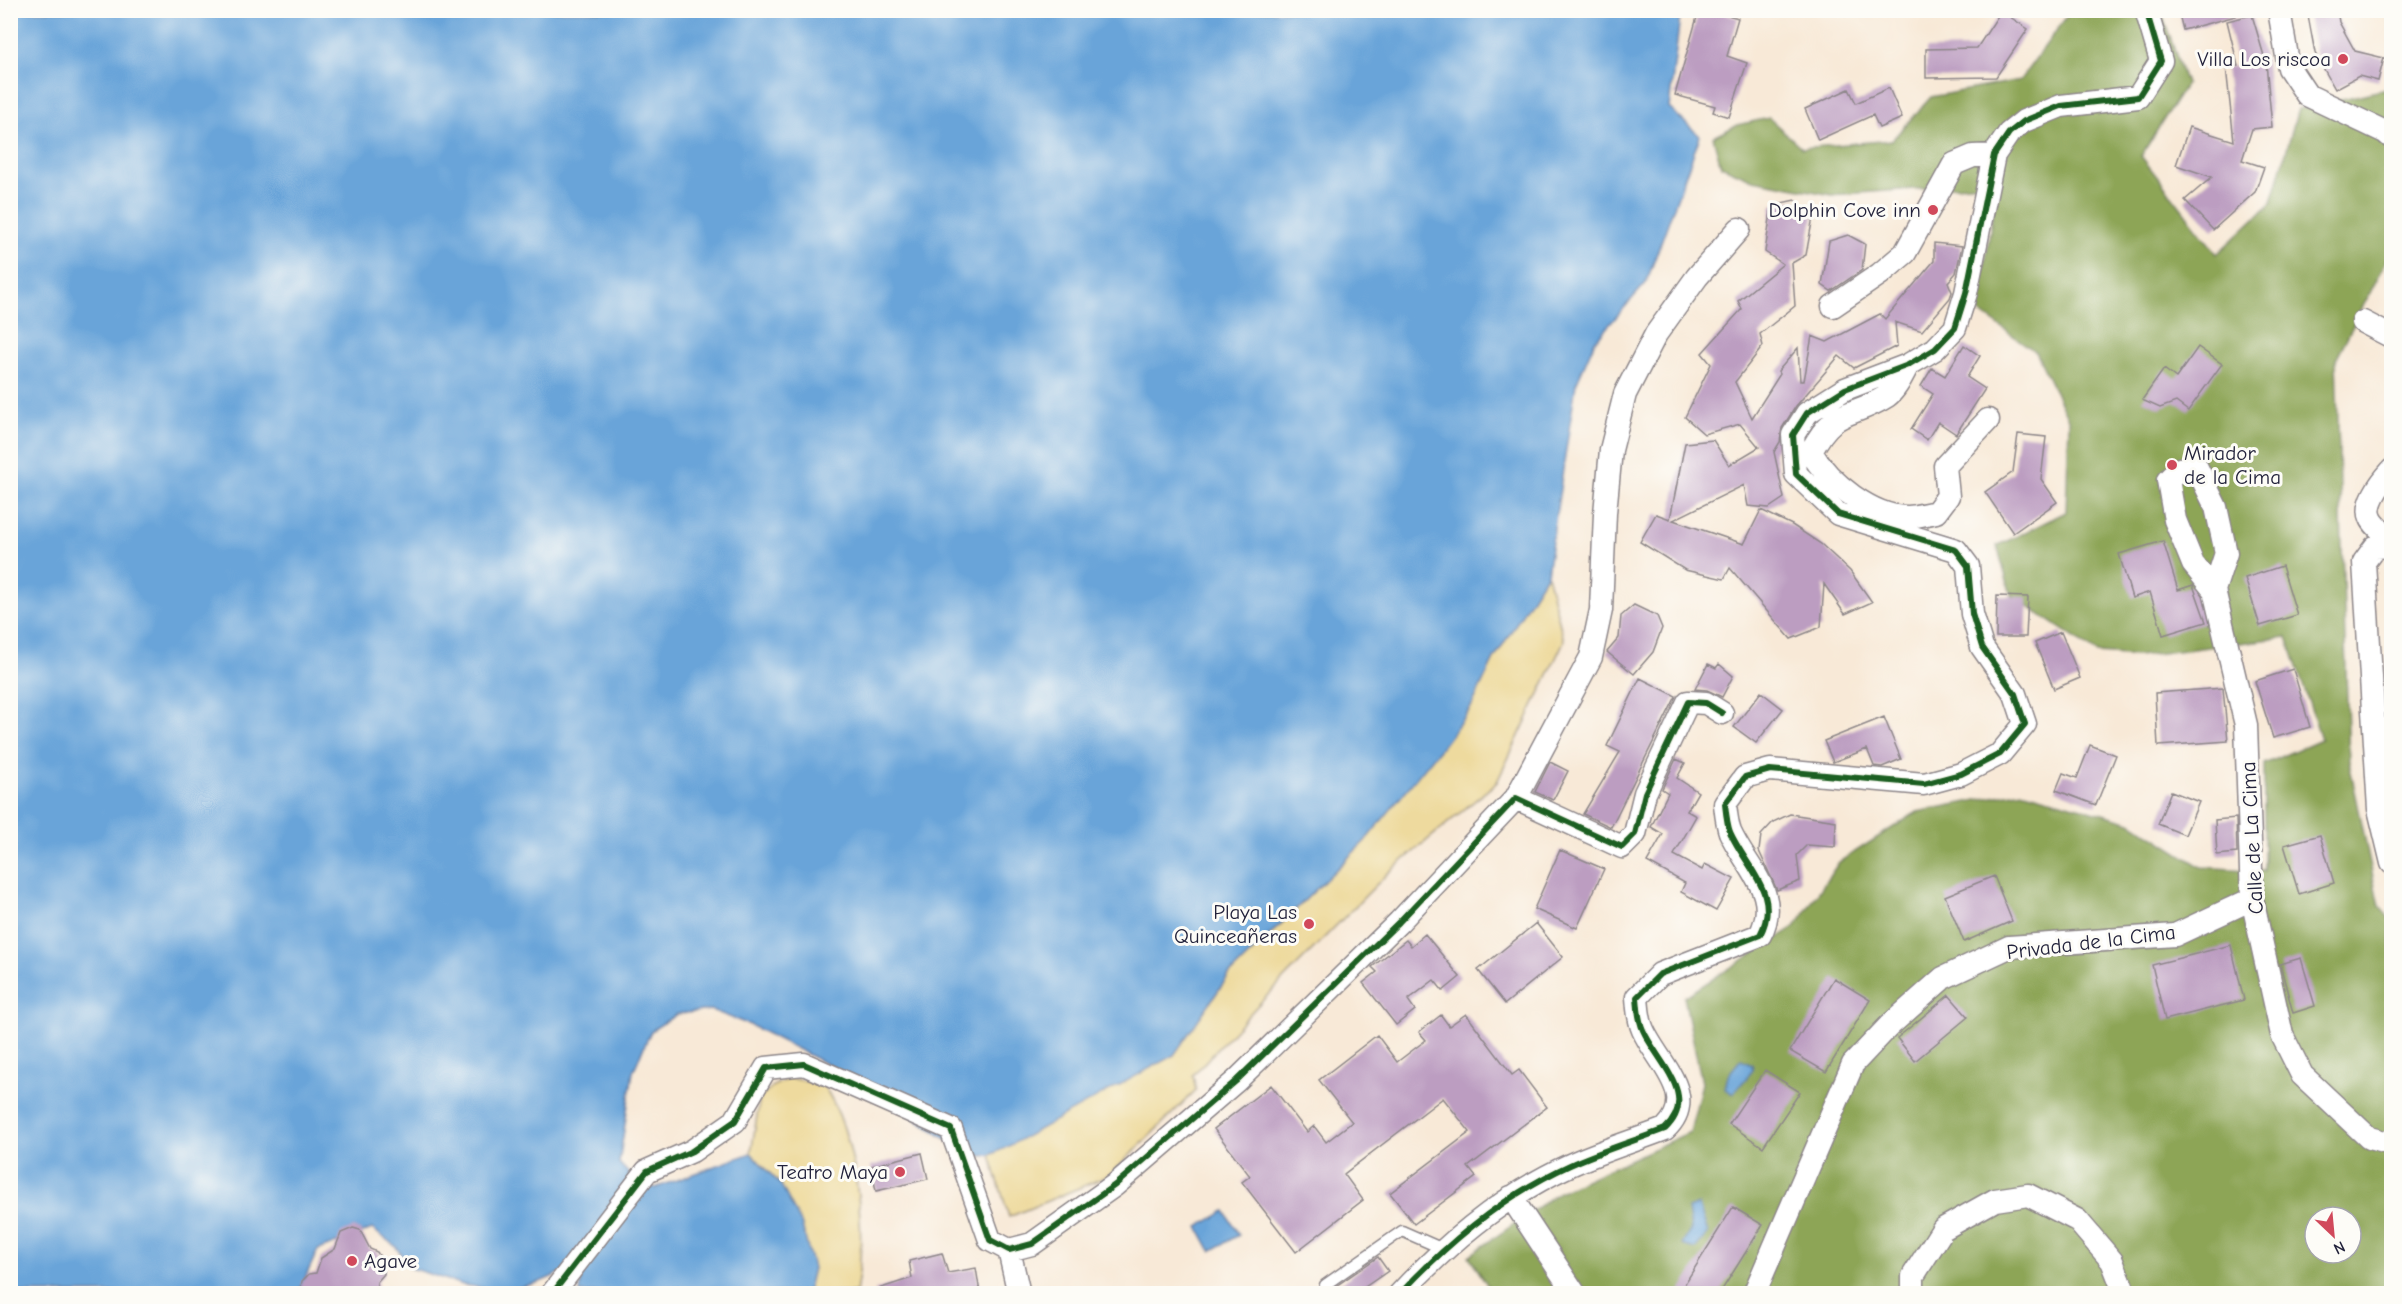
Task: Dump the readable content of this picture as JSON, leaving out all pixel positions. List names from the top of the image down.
{
  "streets": {
    "street": ["Calle de La Cima", "Privada de la Cima"]
  },
  "crossings": [
    ["Calle de La Cima", "Privada de la Cima"]
  ],
  "places": [
    "Villa Los riscoa",
    "Dolphin Cove inn",
    "Mirador de la Cima",
    "Playa Las Quinceañeras",
    "Teatro Maya",
    "Agave"
  ],
  "north": "bottom right"
}
